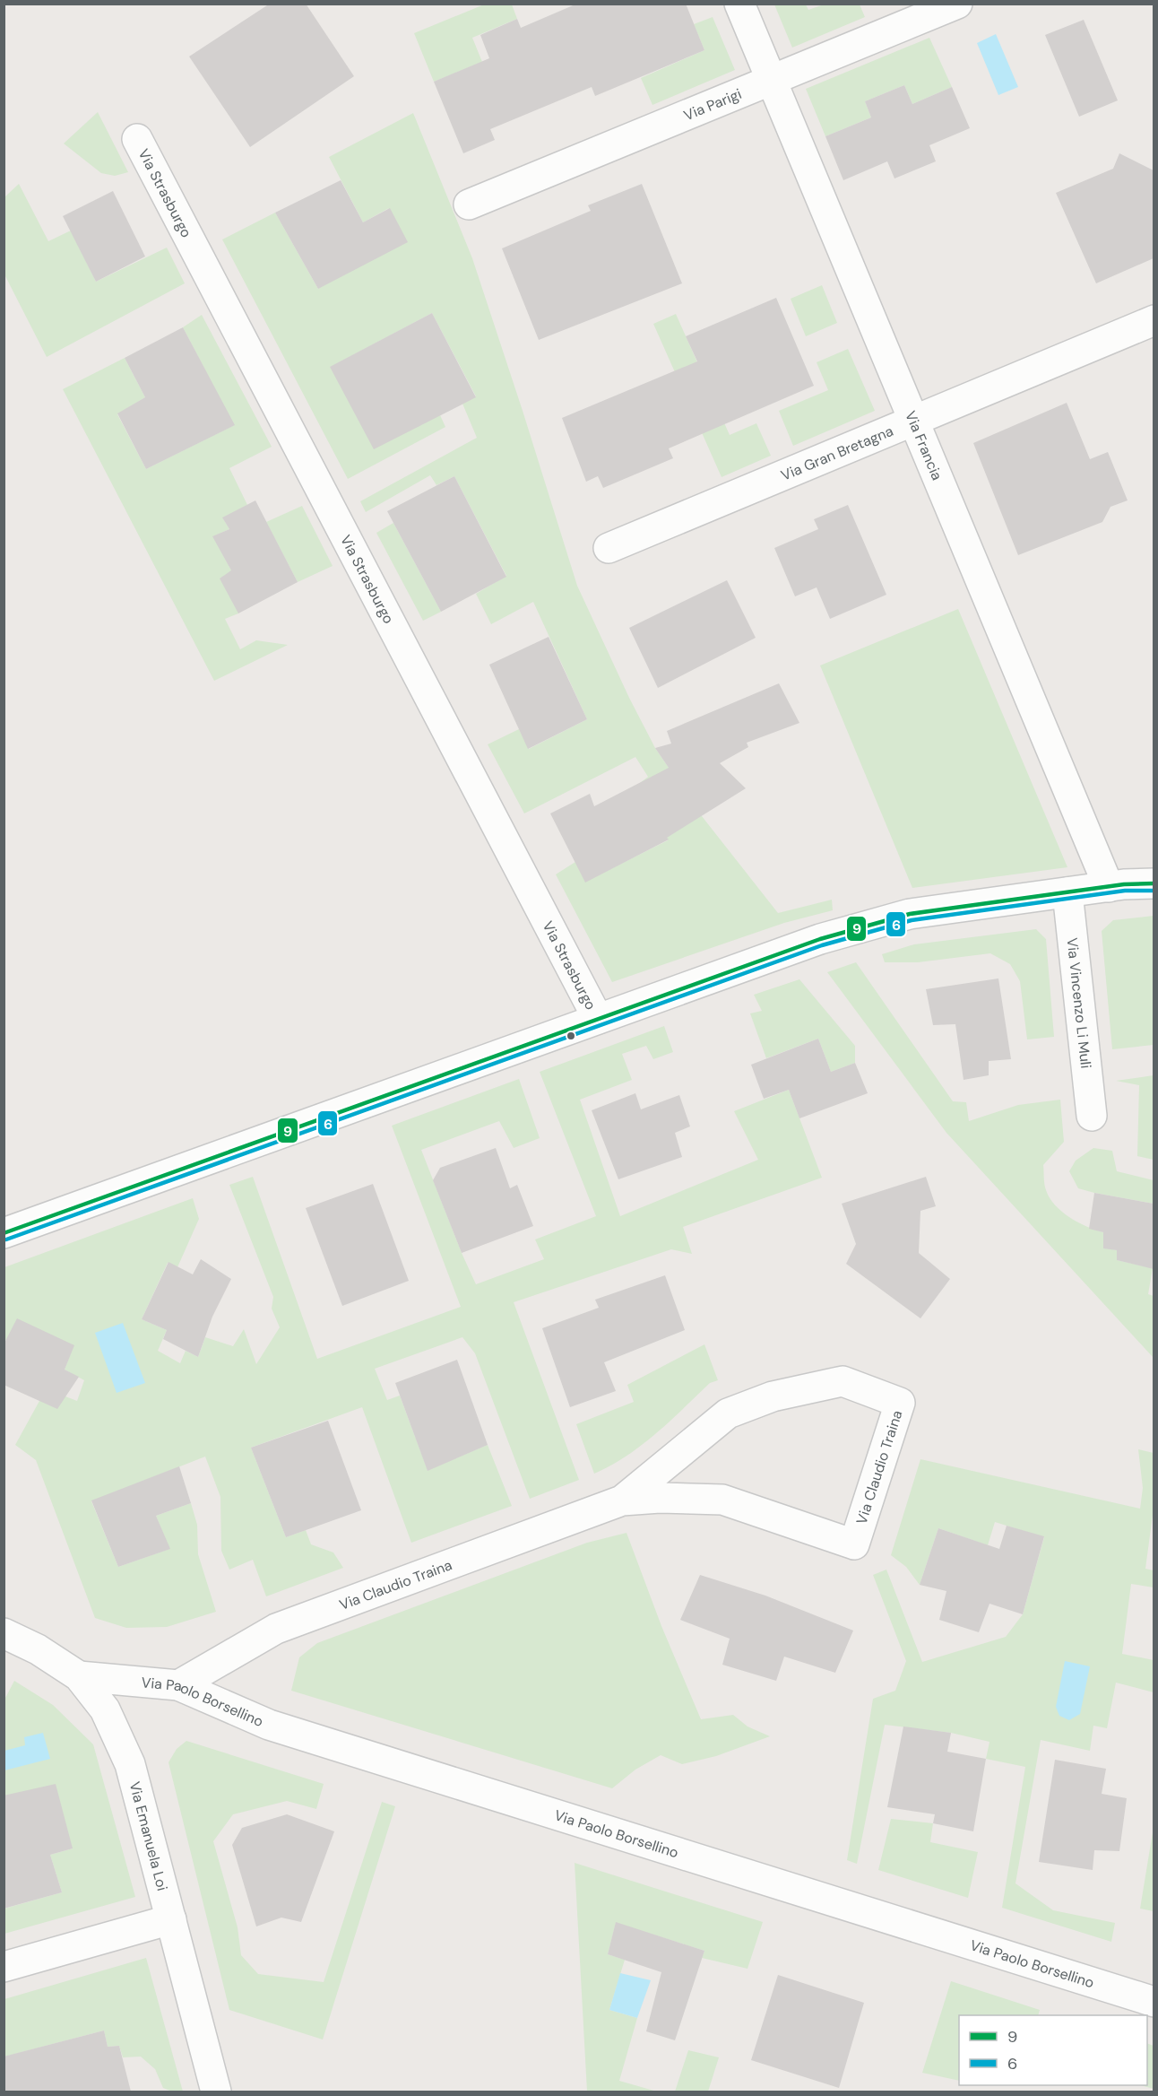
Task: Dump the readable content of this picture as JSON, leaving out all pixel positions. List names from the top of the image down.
{
  "streets": {
    "street": [
      "Via Parigi",
      "Via Strasburgo",
      "Via Francia",
      "Via Gran Bretagna",
      "Via Vincenzo Li Muli",
      "Via Claudio Traina",
      "Via Paolo Borsellino",
      "Via Emanuela Loi"
    ]
  },
  "crossings": [
    ["Via Parigi", "Via Francia"],
    ["Via Francia", "Via Gran Bretagna"],
    ["Via Claudio Traina", "Via Paolo Borsellino"],
    ["Via Paolo Borsellino", "Via Emanuela Loi"]
  ],
  "lines": ["transit line 9", "transit line 6"],
  "legend": ["9", "6"]
}
